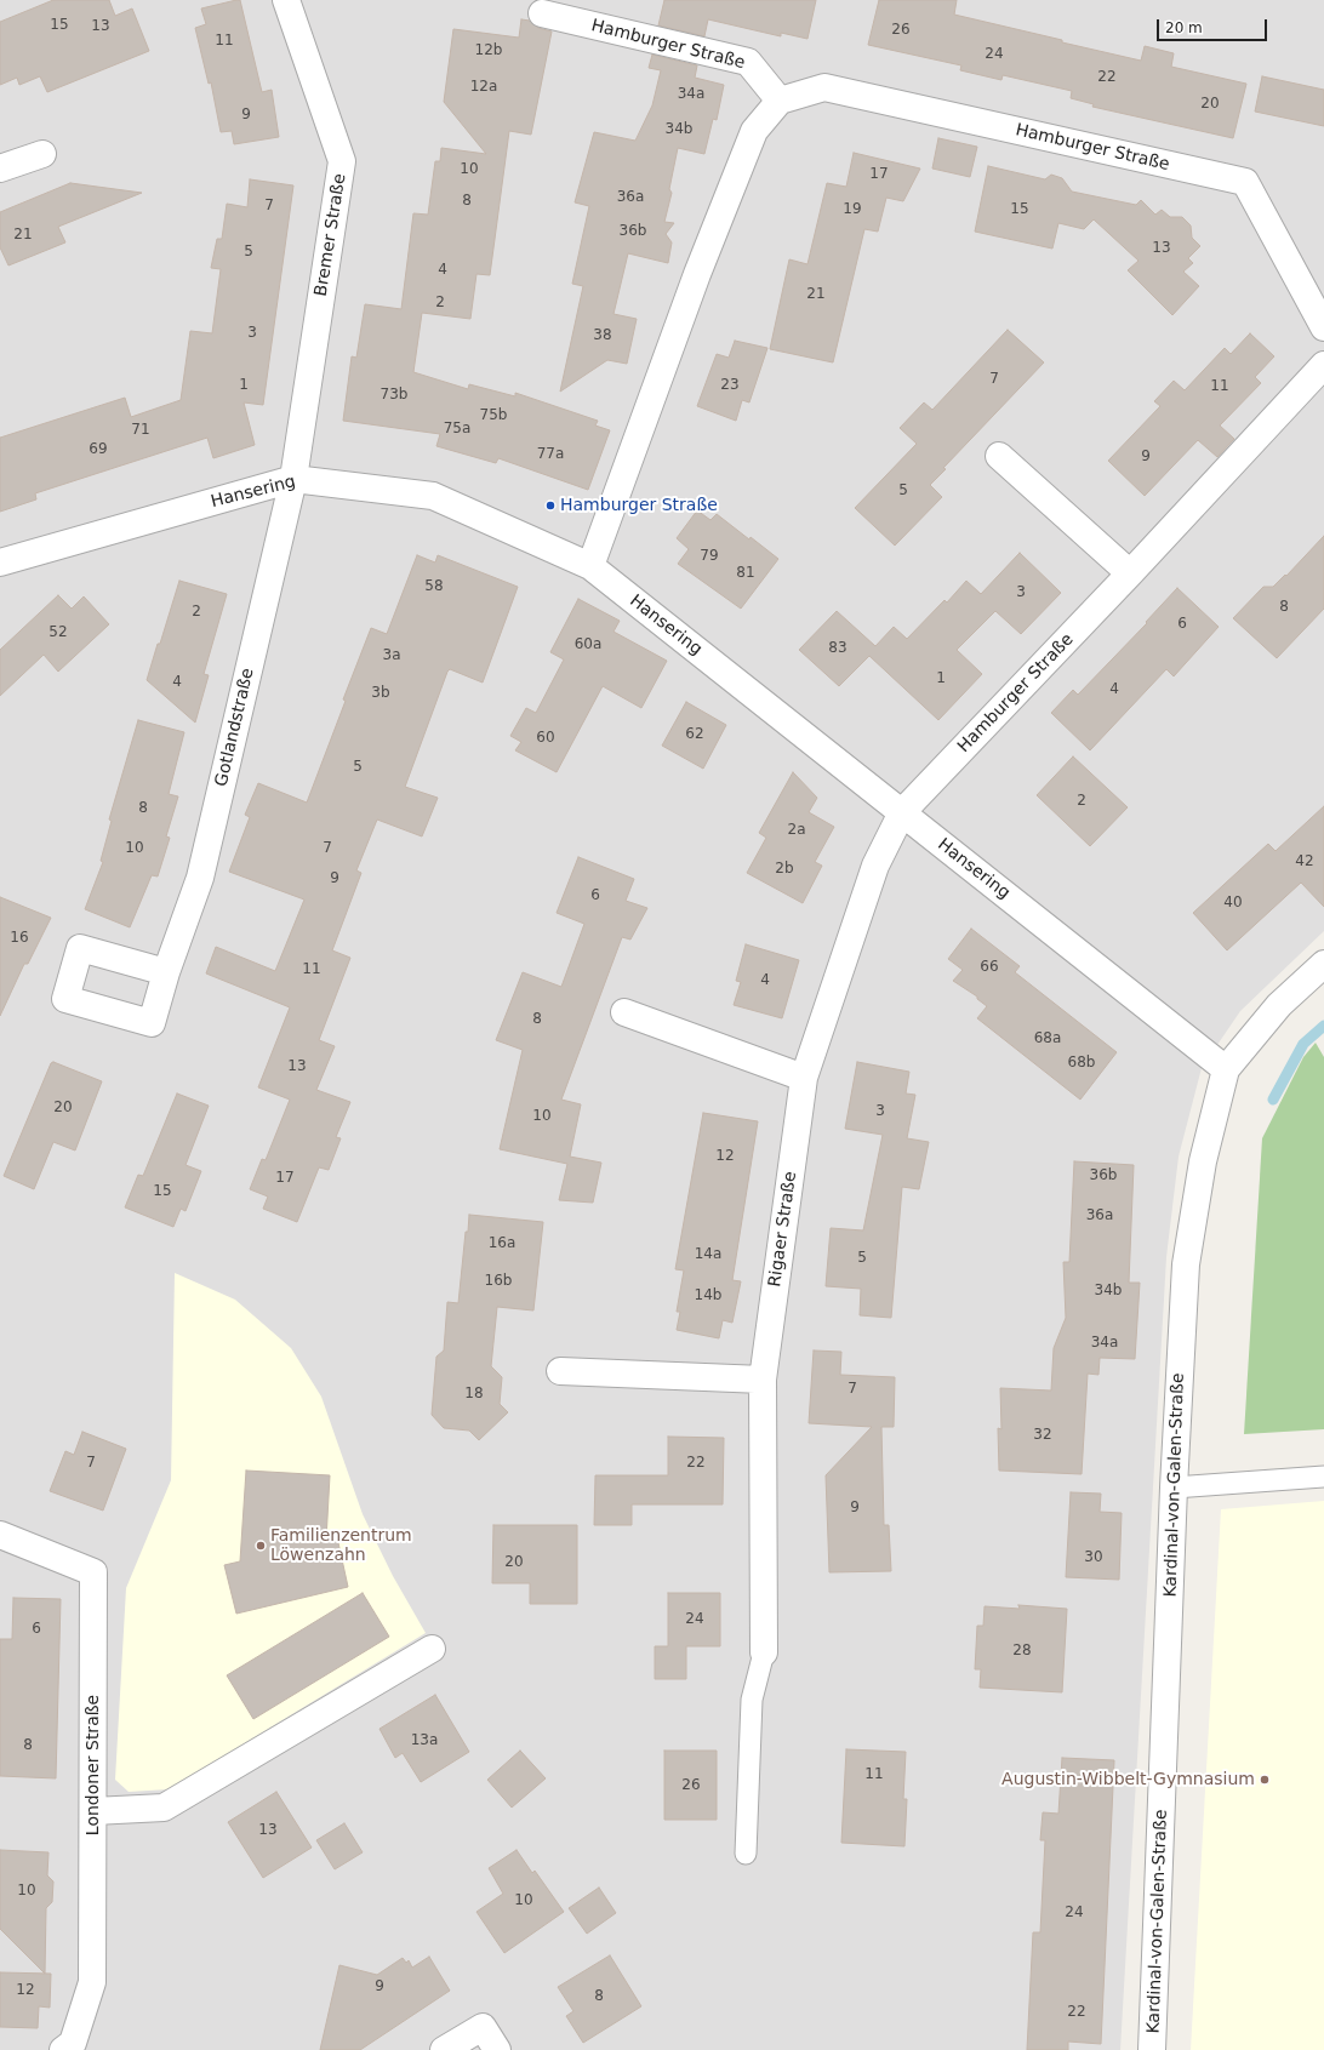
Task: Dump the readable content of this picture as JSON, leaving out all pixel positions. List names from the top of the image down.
{
  "streets": {
    "street": [
      "Hamburger Straße",
      "Bremer Straße",
      "Hansering",
      "Gotlandstraße",
      "Rigaer Straße",
      "Kardinal-von-Galen-Straße",
      "Londoner Straße"
    ]
  },
  "crossings": [
    ["Hamburger Straße", "Hansering"],
    ["Hamburger Straße", "Rigaer Straße"],
    ["Bremer Straße", "Hansering"],
    ["Bremer Straße", "Gotlandstraße"],
    ["Hansering", "Gotlandstraße"],
    ["Hansering", "Rigaer Straße"],
    ["Hansering", "Kardinal-von-Galen-Straße"]
  ],
  "places": ["Hamburger Straße", "Familienzentrum Löwenzahn", "Augustin-Wibbelt-Gymnasium"],
  "house_numbers": [
    "15",
    "13",
    "26",
    "11",
    "12b",
    "24",
    "22",
    "12a",
    "34a",
    "20",
    "9",
    "34b",
    "10",
    "17",
    "36a",
    "8",
    "7",
    "19",
    "15",
    "36b",
    "21",
    "13",
    "5",
    "4",
    "21",
    "2",
    "3",
    "38",
    "7",
    "1",
    "23",
    "11",
    "73b",
    "75b",
    "75a",
    "71",
    "69",
    "77a",
    "9",
    "5",
    "79",
    "81",
    "58",
    "3",
    "8",
    "2",
    "6",
    "52",
    "60a",
    "83",
    "3a",
    "1",
    "4",
    "4",
    "3b",
    "62",
    "60",
    "5",
    "2",
    "8",
    "2a",
    "10",
    "7",
    "42",
    "2b",
    "9",
    "6",
    "40",
    "16",
    "66",
    "11",
    "4",
    "8",
    "68a",
    "68b",
    "13",
    "20",
    "3",
    "10",
    "12",
    "36b",
    "17",
    "15",
    "36a",
    "16a",
    "14a",
    "5",
    "16b",
    "34b",
    "14b",
    "34a",
    "7",
    "18",
    "32",
    "7",
    "22",
    "9",
    "30",
    "20",
    "24",
    "6",
    "28",
    "13a",
    "8",
    "11",
    "26",
    "13",
    "10",
    "10",
    "24",
    "9",
    "12",
    "8",
    "22"
  ],
  "scale_bar": "20 m"
}
